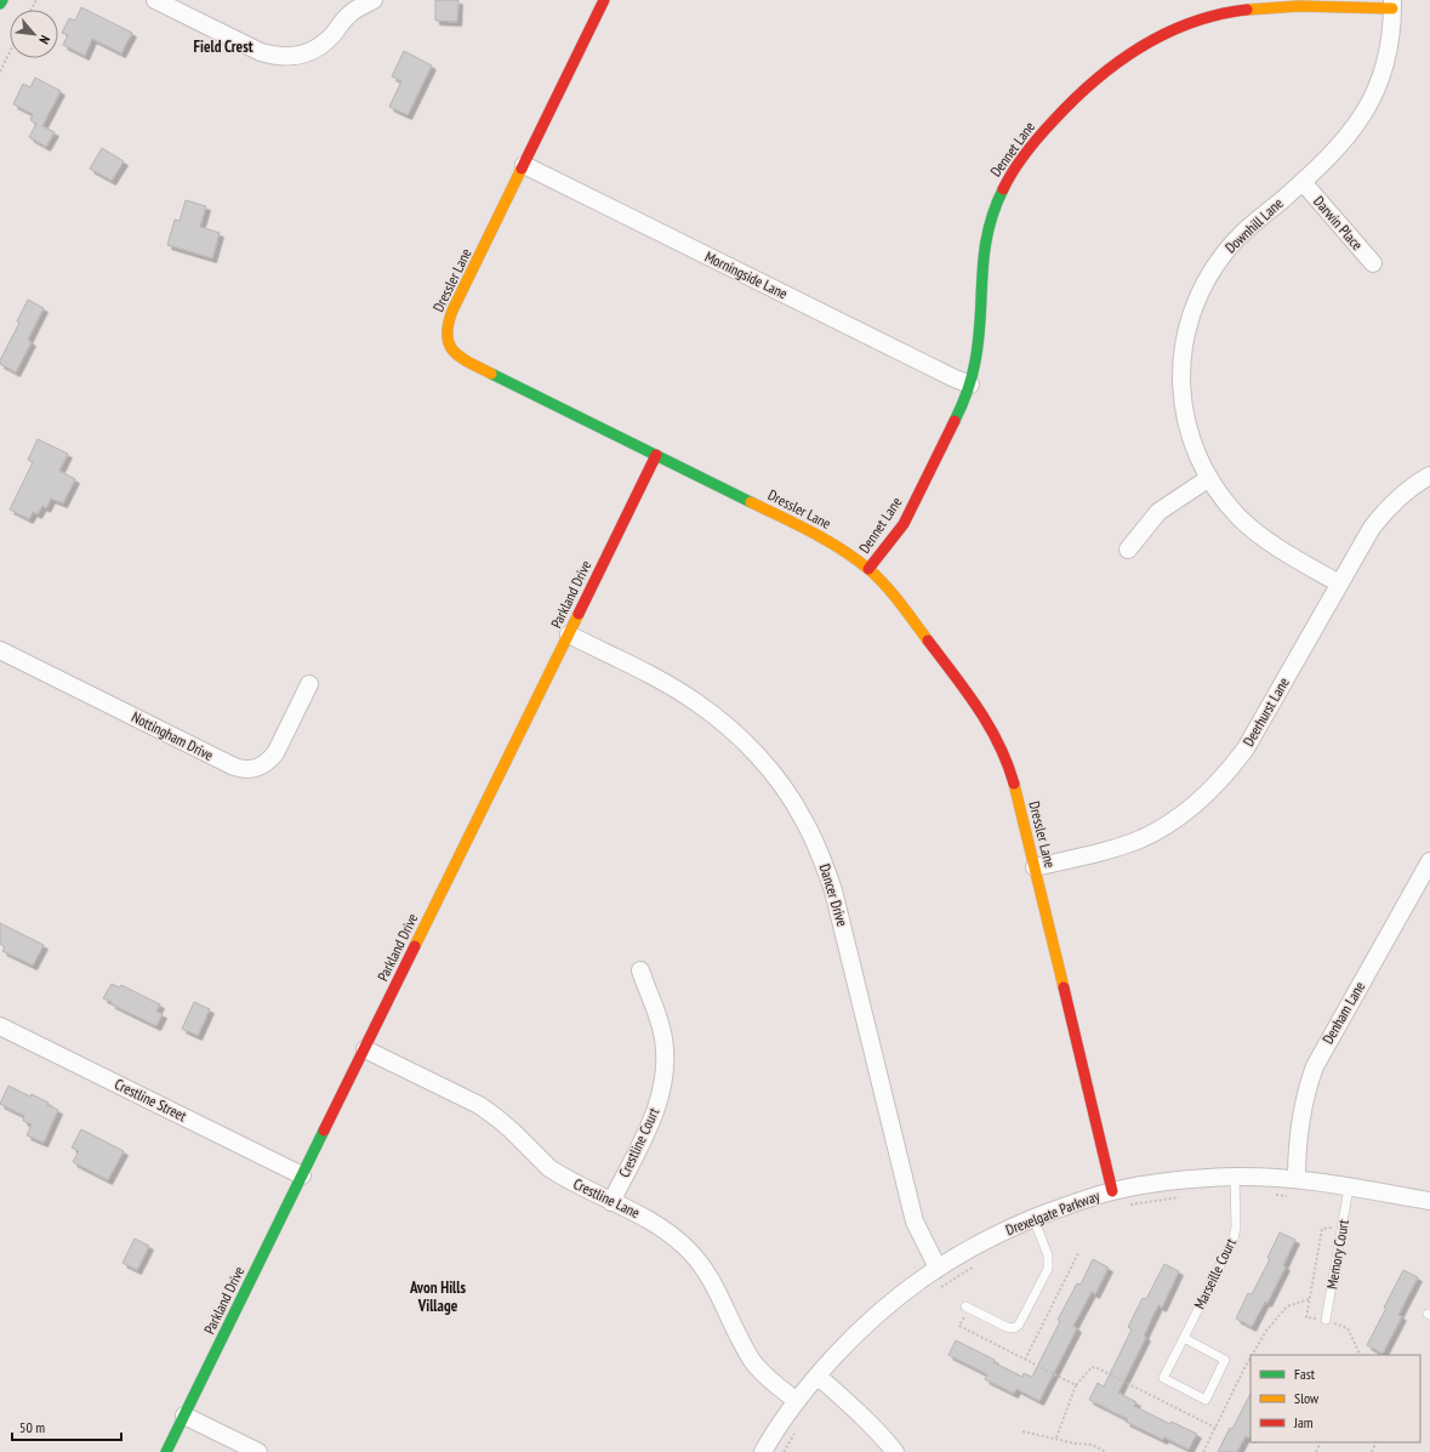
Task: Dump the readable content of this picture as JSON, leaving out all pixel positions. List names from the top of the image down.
{
  "streets": {
    "street": [
      "Dennet Lane",
      "Darwin Place",
      "Downhill Lane",
      "Morningside Lane",
      "Dressler Lane",
      "Parkland Drive",
      "Deerhurst Lane",
      "Nottingham Drive",
      "Dancer Drive",
      "Denham Lane",
      "Crestline Street",
      "Crestline Court",
      "Crestline Lane",
      "Drexelgate Parkway"
    ],
    "lane": ["Memory Court", "Marseille Court"]
  },
  "crossings": [
    ["Dennet Lane", "Downhill Lane"],
    ["Dennet Lane", "Morningside Lane"],
    ["Dennet Lane", "Dressler Lane"],
    ["Darwin Place", "Downhill Lane"],
    ["Downhill Lane", "Deerhurst Lane"],
    ["Morningside Lane", "Dressler Lane"],
    ["Dressler Lane", "Parkland Drive"],
    ["Dressler Lane", "Deerhurst Lane"],
    ["Dressler Lane", "Drexelgate Parkway"],
    ["Parkland Drive", "Dancer Drive"],
    ["Parkland Drive", "Crestline Street"],
    ["Parkland Drive", "Crestline Lane"],
    ["Dancer Drive", "Drexelgate Parkway"],
    ["Denham Lane", "Drexelgate Parkway"],
    ["Crestline Court", "Crestline Lane"],
    ["Crestline Lane", "Drexelgate Parkway"],
    ["Drexelgate Parkway", "Memory Court"],
    ["Drexelgate Parkway", "Marseille Court"]
  ],
  "districts": ["Field Crest", "Avon Hills Village"],
  "legend": ["Fast", "Slow", "Jam"],
  "scale_bar": "50 m",
  "north": "bottom right"
}
